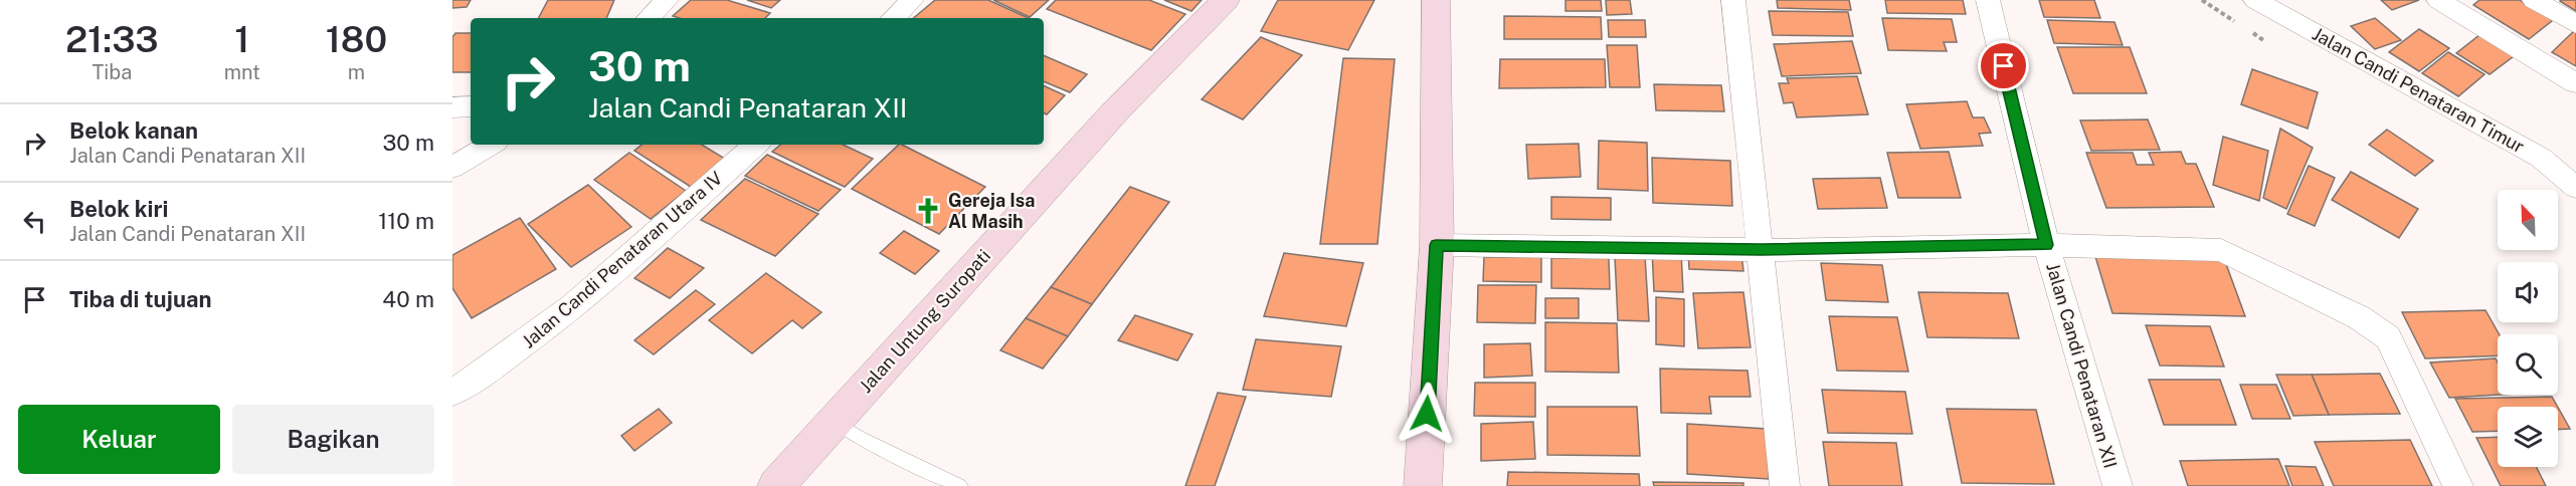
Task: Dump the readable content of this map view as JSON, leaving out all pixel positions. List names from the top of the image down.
{
  "streets": {
    "main road": ["Jalan Untung Suropati"],
    "street": ["Jalan Candi Penataran Timur", "Jalan Candi Penataran Utara IV", "Jalan Candi Penataran XII"]
  },
  "places": {
    "church": ["Gereja Isa Al Masih"]
  },
  "north": "top left",
  "page": {
    "eta": [
      "21:33",
      "Tiba",
      "1",
      "mnt",
      "180",
      "m"
    ],
    "turn": ["30 m", "Jalan Candi Penataran XII"],
    "list": [
      {
        "name": "Belok kanan",
        "note": "Jalan Candi Penataran XII",
        "value": "30 m"
      },
      {
        "name": "Belok kiri",
        "note": "Jalan Candi Penataran XII",
        "value": "110 m"
      },
      {
        "name": "Tiba di tujuan",
        "value": "40 m"
      }
    ],
    "buttons": ["Keluar", "Bagikan"]
  }
}
